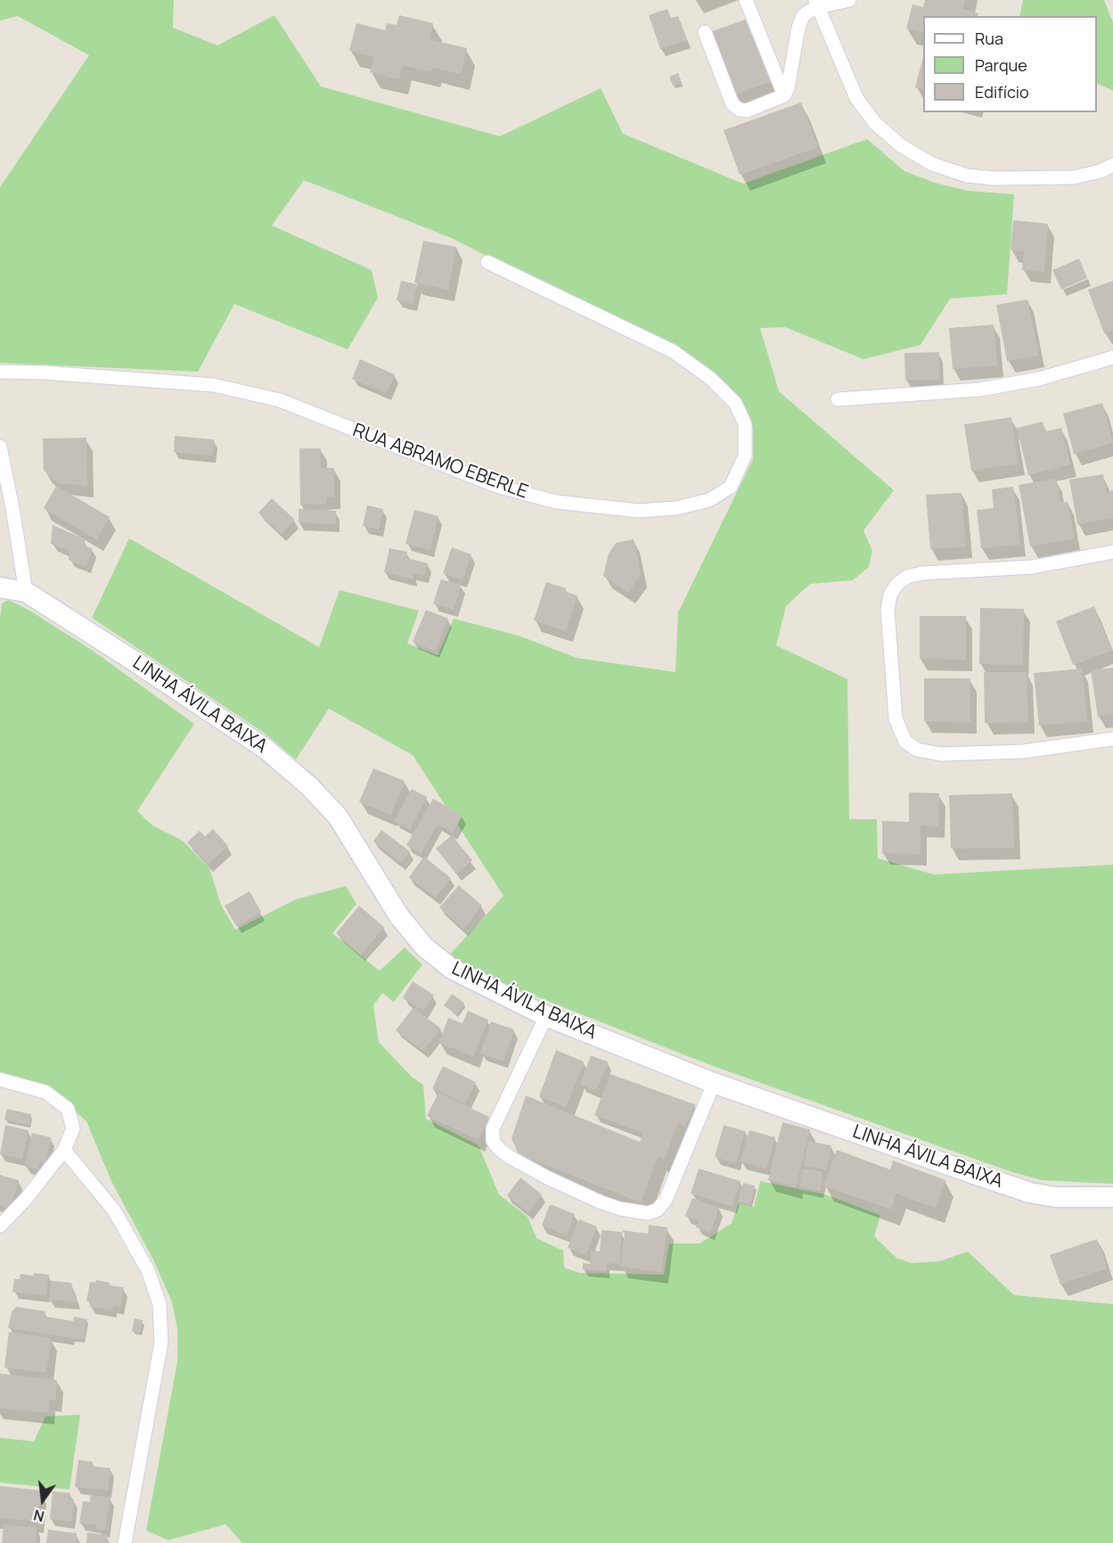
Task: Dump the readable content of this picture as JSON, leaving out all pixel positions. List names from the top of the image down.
{
  "streets": {
    "street": ["RUA ABRAMO EBERLE", "LINHA ÁVILA BAIXA"]
  },
  "legend": ["Rua", "Parque", "Edifício"],
  "north": "bottom"
}
